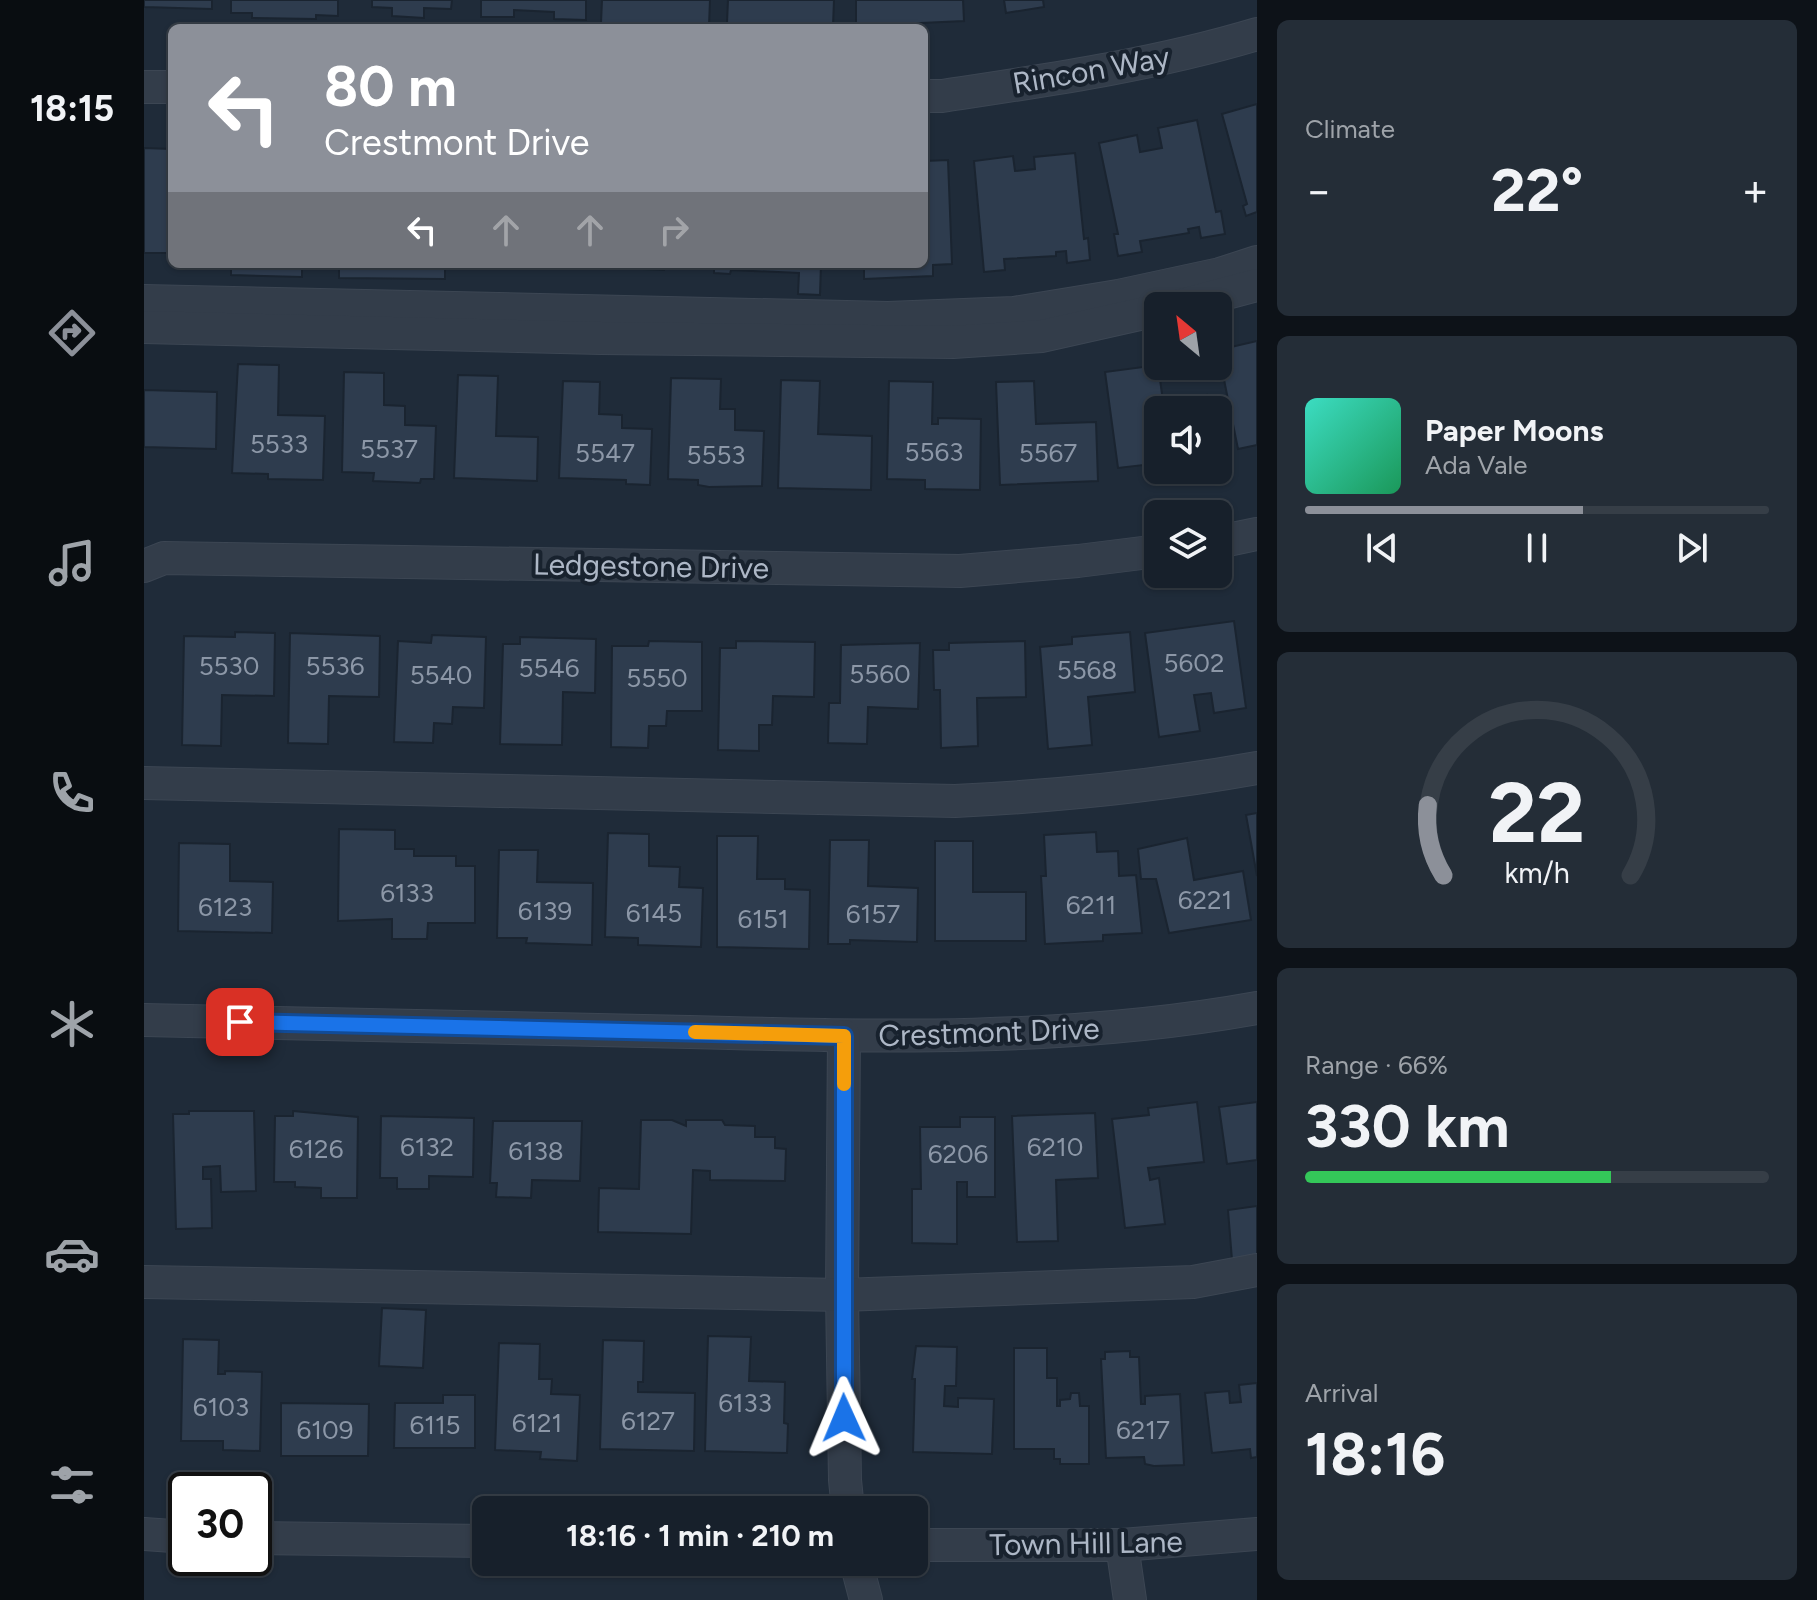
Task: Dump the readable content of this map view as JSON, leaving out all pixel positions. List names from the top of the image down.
{
  "streets": {
    "street": [
      "Rincon Way",
      "Ledgestone Drive",
      "Crestmont Drive",
      "Town Hill Lane"
    ]
  },
  "house_numbers": [
    "5533",
    "5537",
    "5563",
    "5547",
    "5567",
    "5553",
    "5602",
    "5530",
    "5536",
    "5546",
    "5568",
    "5560",
    "5540",
    "5550",
    "6133",
    "6221",
    "6211",
    "6123",
    "6139",
    "6145",
    "6157",
    "6151",
    "6132",
    "6210",
    "6126",
    "6138",
    "6206",
    "6133",
    "6103",
    "6127",
    "6121",
    "6115",
    "6109",
    "6217"
  ],
  "north": "top left",
  "page": {
    "tabs": "18:15",
    "tile": [
      "Climate",
      ["Range · 66%", "330 km"],
      ["Arrival", "18:16"]
    ],
    "turn": ["80 m", "Crestmont Drive"],
    "heat": ["−", "22°", "+"],
    "song": ["Paper Moons", "Ada Vale"],
    "limit": "30",
    "trip": "18:16 · 1 min · 210 m",
    "gauge": ["22", "km/h"]
  }
}
